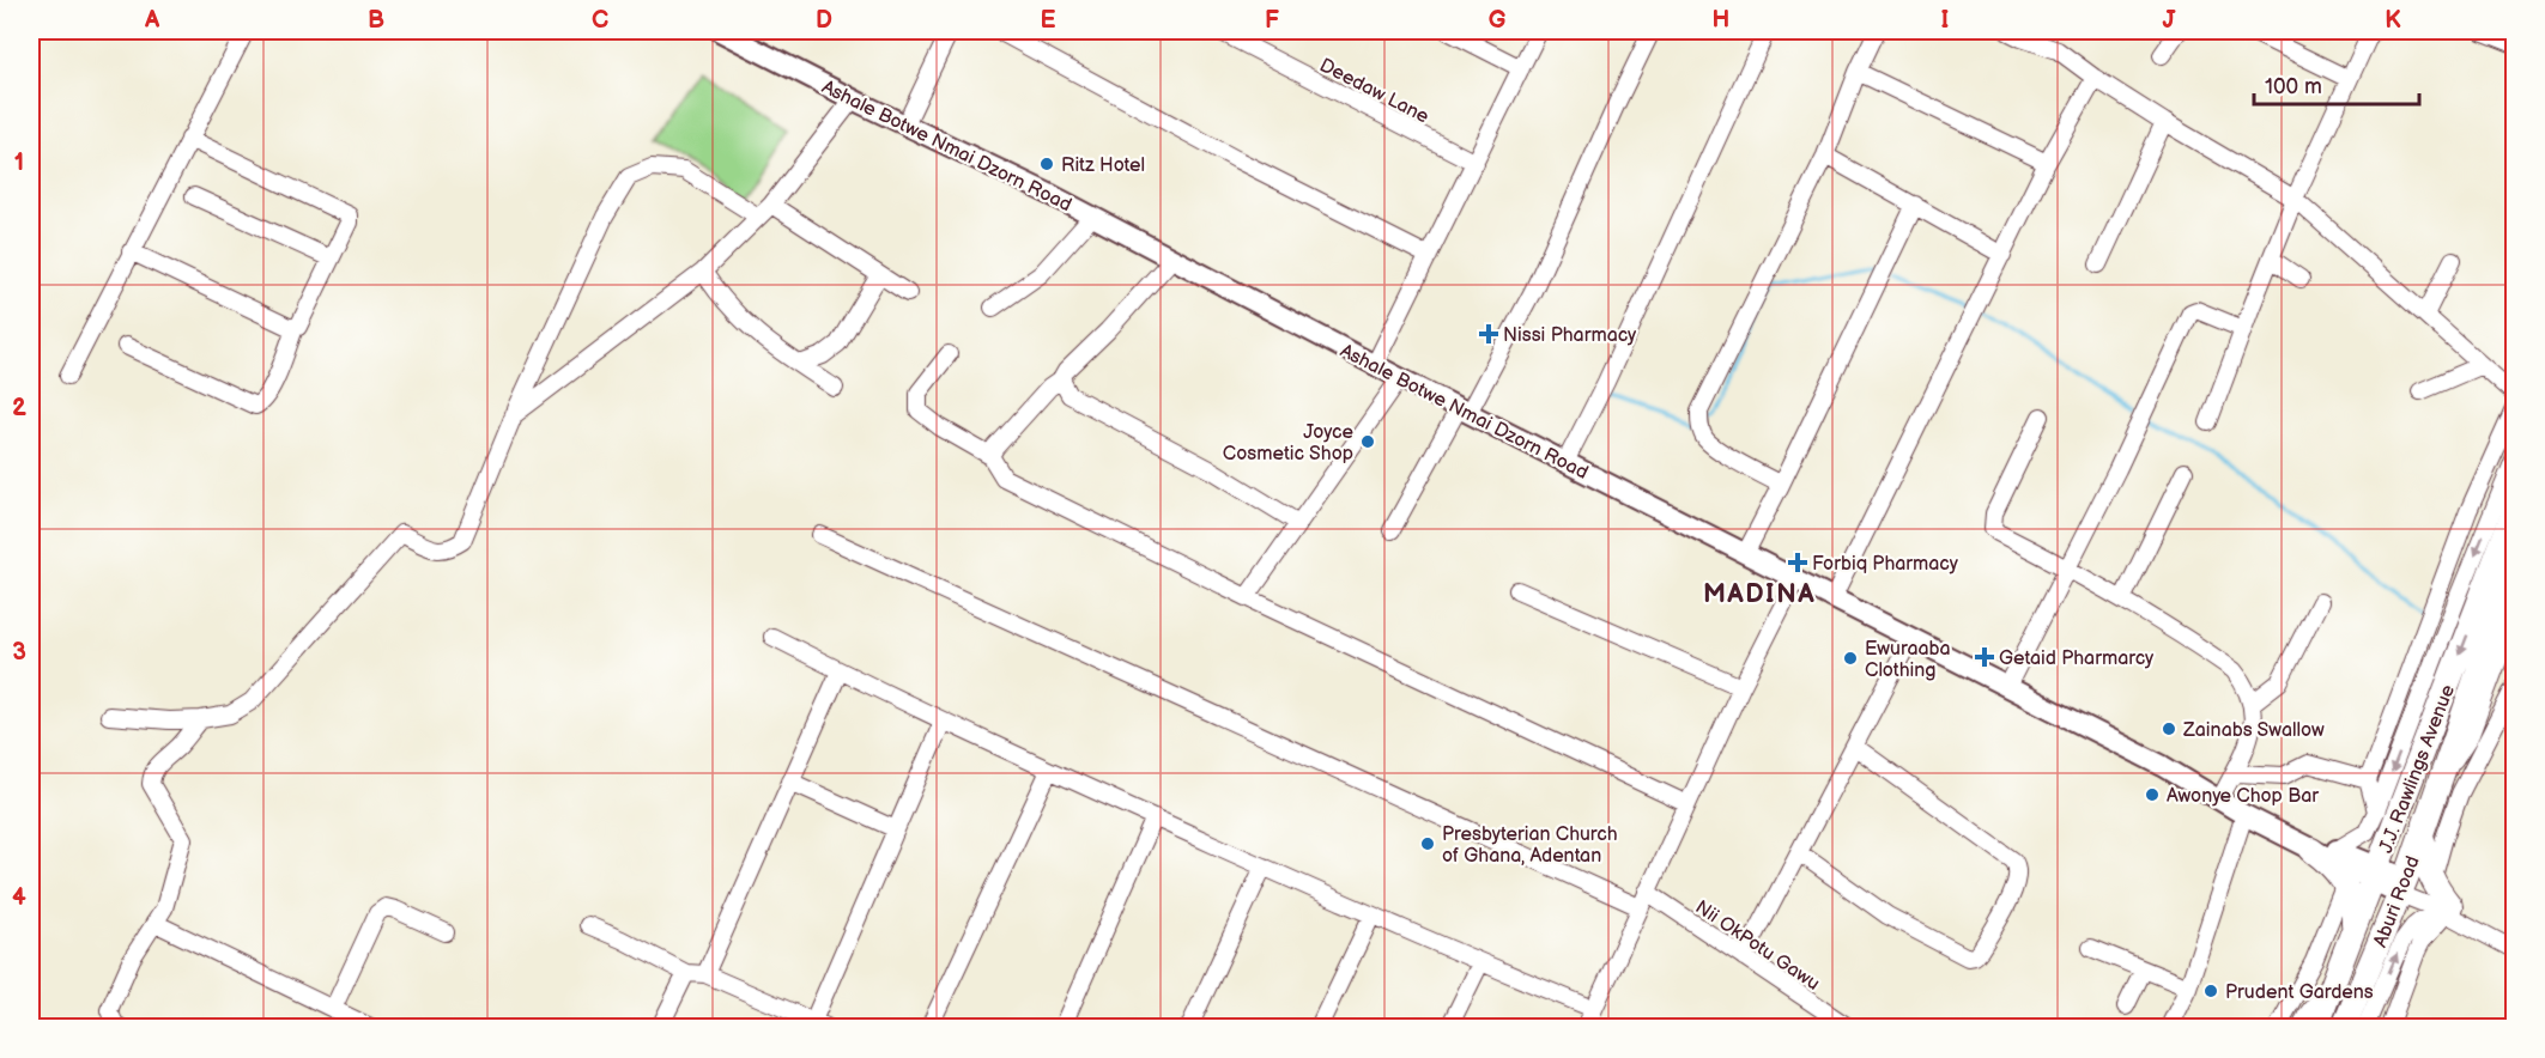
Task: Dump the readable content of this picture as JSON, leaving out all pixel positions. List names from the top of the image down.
{
  "streets": {
    "highway": ["J.J. Rawlings Avenue", "Aburi Road"],
    "main road": ["Ashale Botwe Nmai Dzorn Road"],
    "street": ["Deedaw Lane", "Nii OkPotu Gawu"]
  },
  "crossings": [
    ["J.J. Rawlings Avenue", "Aburi Road"]
  ],
  "districts": ["MADINA"],
  "places": {
    "other": [
      "Ritz Hotel",
      "Joyce Cosmetic Shop",
      "Ewuraaba Clothing",
      "Zainabs Swallow",
      "Awonye Chop Bar",
      "Presbyterian Church of Ghana, Adentan",
      "Prudent Gardens"
    ],
    "health": ["Nissi Pharmacy", "Forbiq Pharmacy", "Getaid Pharmarcy"]
  },
  "scale_bar": "100 m",
  "grid": {
    "columns": [
      "A",
      "B",
      "C",
      "D",
      "E",
      "F",
      "G",
      "H",
      "I",
      "J",
      "K"
    ],
    "rows": [
      "1",
      "2",
      "3",
      "4"
    ]
  }
}
